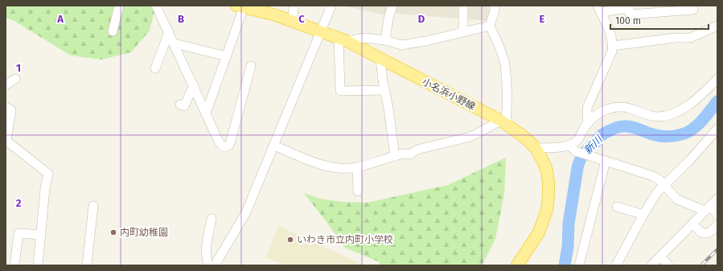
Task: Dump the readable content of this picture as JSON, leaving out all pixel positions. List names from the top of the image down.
{
  "streets": {
    "main road": ["小名浜小野線"]
  },
  "water": ["新川"],
  "places": ["内町幼稚園", "いわき市立内町小学校"],
  "scale_bar": "100 m",
  "grid": {
    "columns": [
      "A",
      "B",
      "C",
      "D",
      "E"
    ],
    "rows": ["1", "2"]
  }
}
